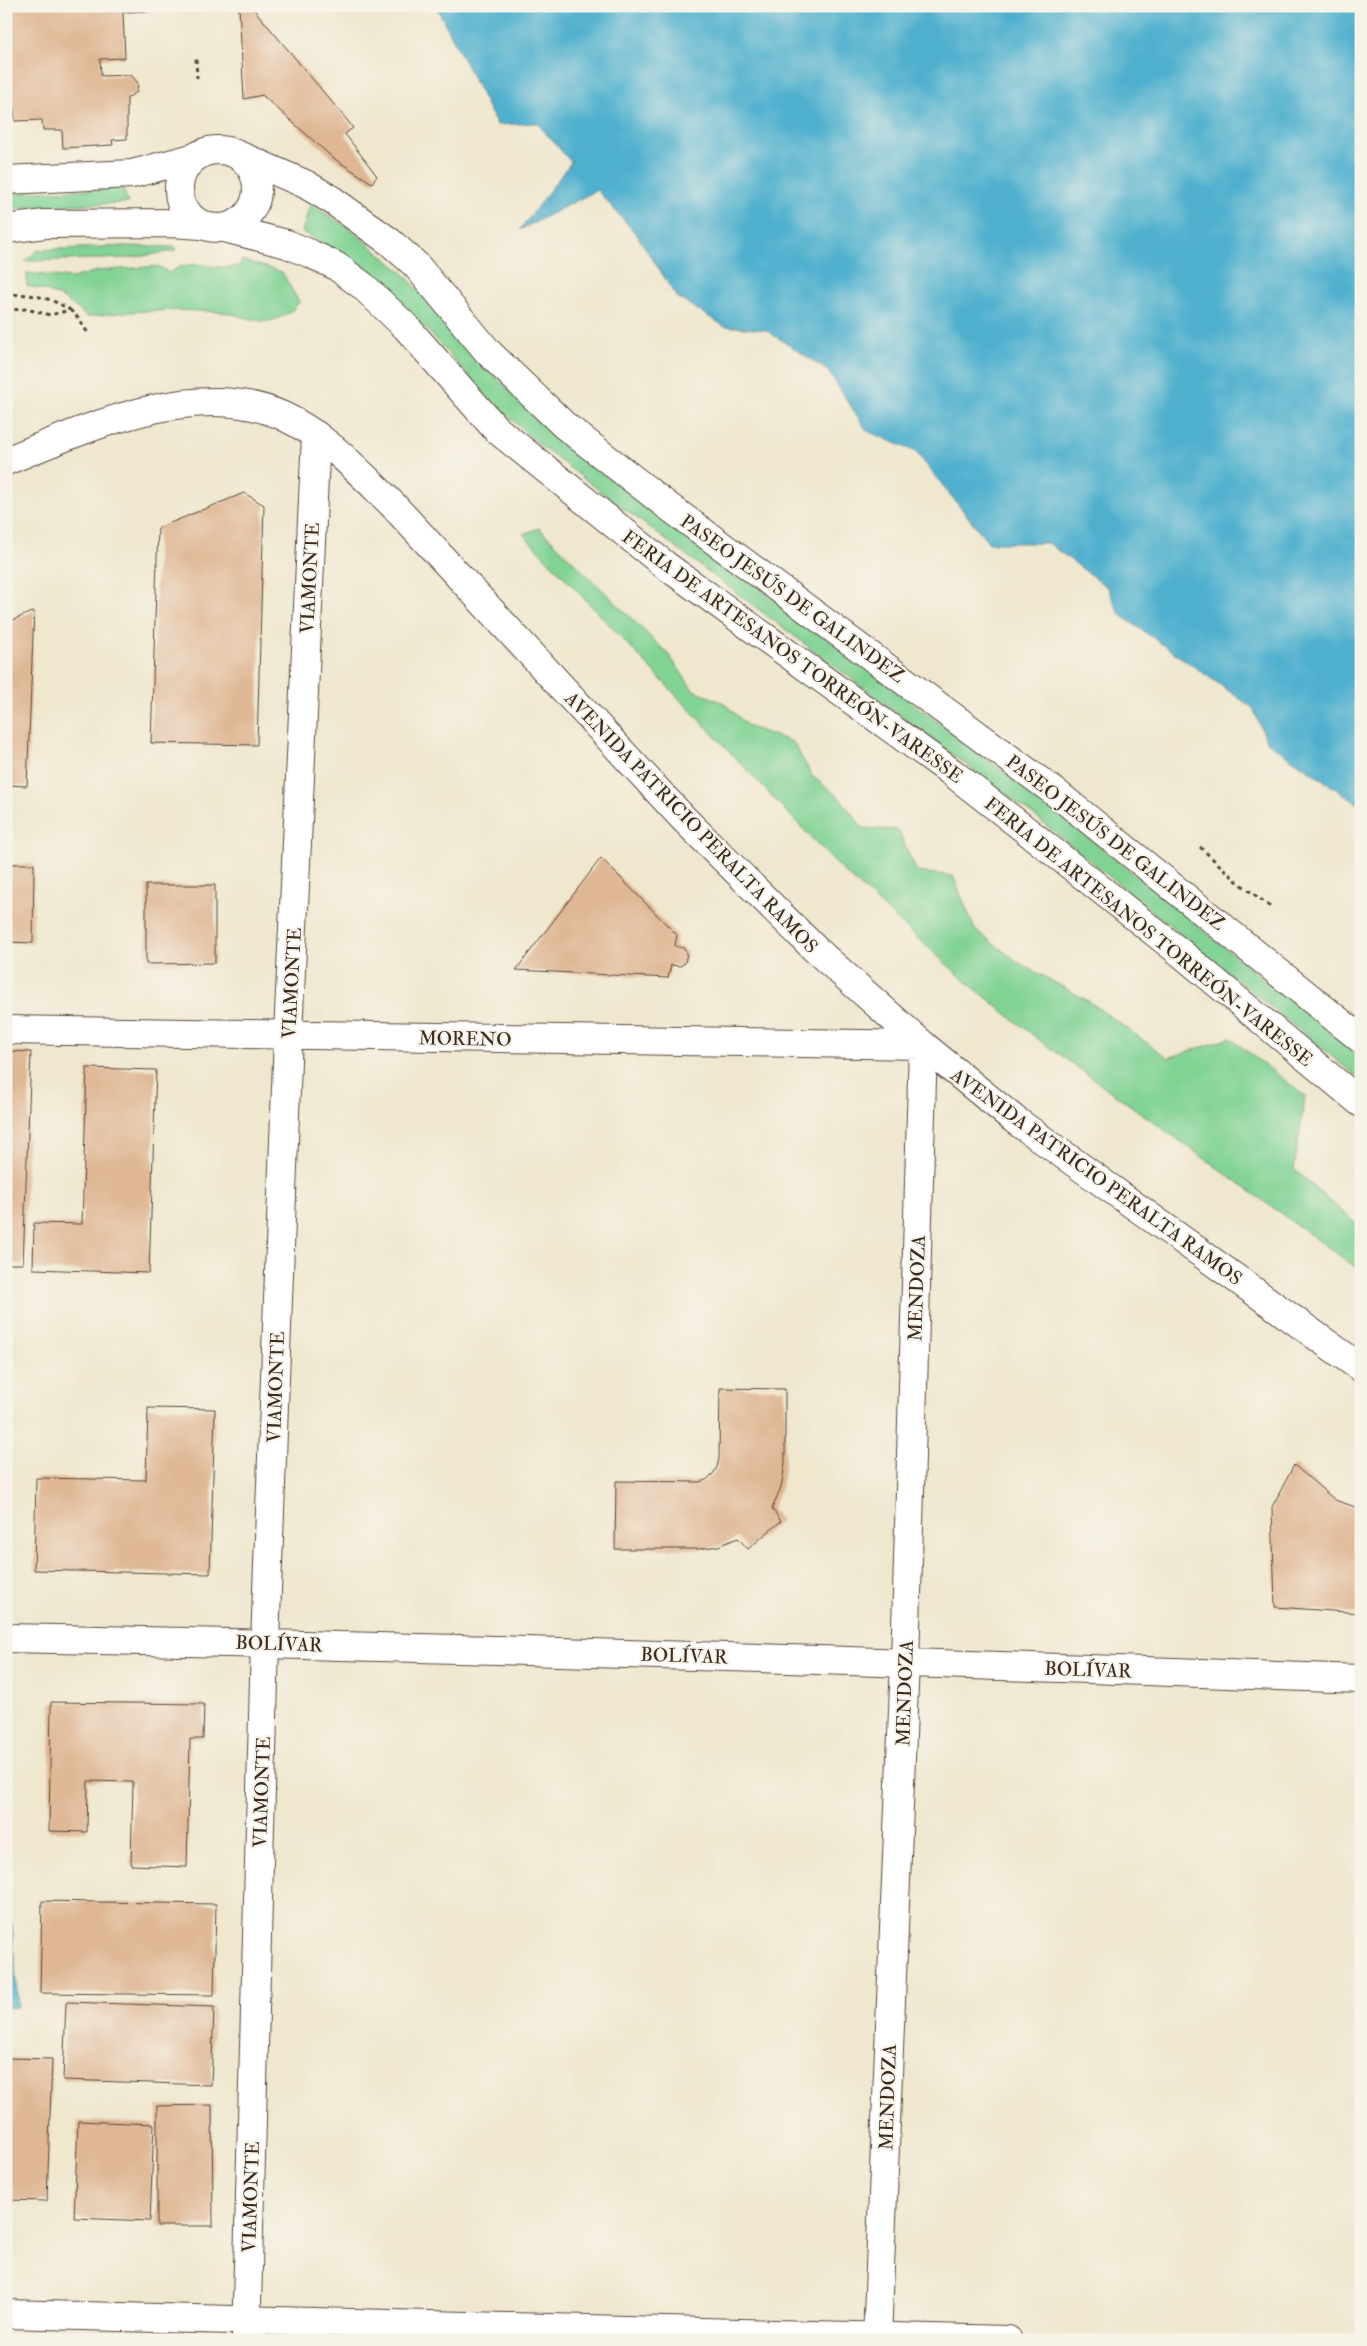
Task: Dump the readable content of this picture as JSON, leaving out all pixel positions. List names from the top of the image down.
{
  "streets": {
    "street": [
      "VIAMONTE",
      "PASEO JESÚS DE GALINDEZ",
      "FERIA DE ARTESANOS TORREÓN-VARESSE",
      "AVENIDA PATRICIO PERALTA RAMOS",
      "MORENO",
      "MENDOZA",
      "BOLÍVAR"
    ]
  },
  "crossings": [
    ["VIAMONTE", "AVENIDA PATRICIO PERALTA RAMOS"],
    ["VIAMONTE", "MORENO"],
    ["VIAMONTE", "BOLÍVAR"],
    ["PASEO JESÚS DE GALINDEZ", "FERIA DE ARTESANOS TORREÓN-VARESSE"],
    ["AVENIDA PATRICIO PERALTA RAMOS", "MORENO"],
    ["AVENIDA PATRICIO PERALTA RAMOS", "MENDOZA"],
    ["MORENO", "MENDOZA"],
    ["MENDOZA", "BOLÍVAR"]
  ]
}
